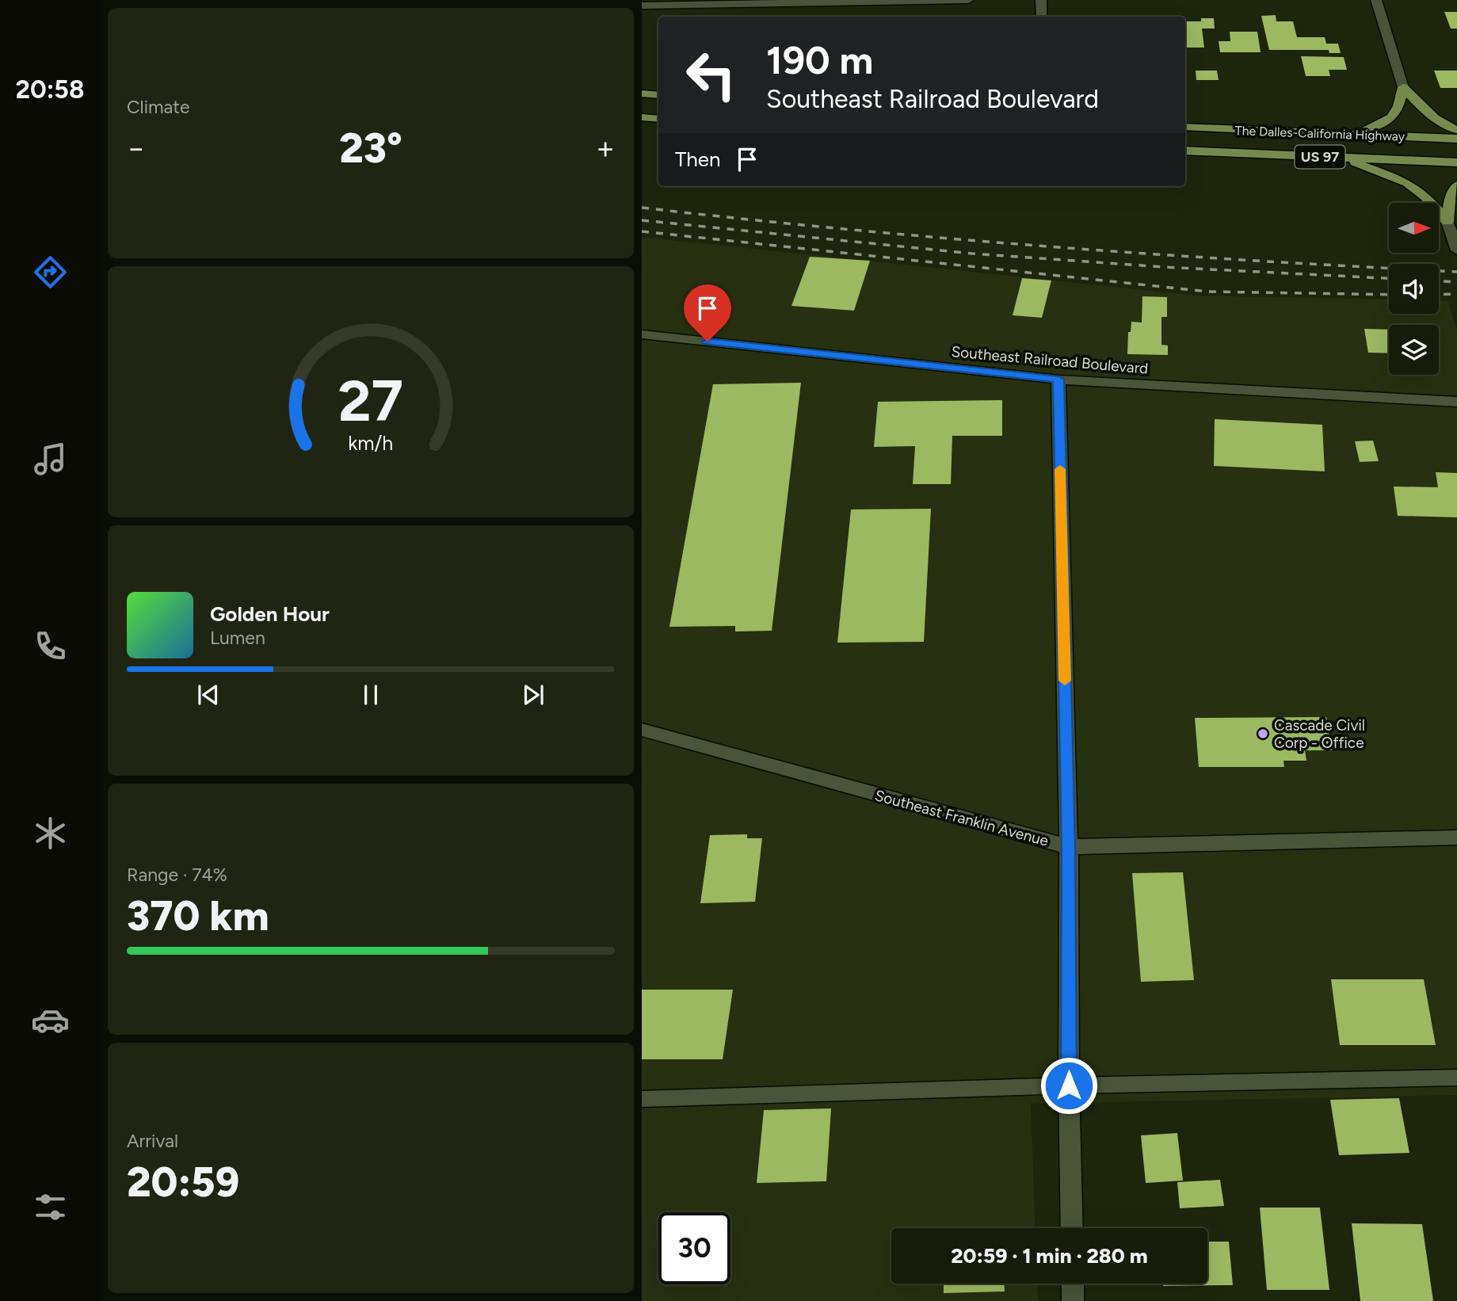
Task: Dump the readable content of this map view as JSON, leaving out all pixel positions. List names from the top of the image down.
{
  "streets": {
    "highway": ["The Dalles-California Highway", "US 97"],
    "street": ["Southeast Railroad Boulevard", "Southeast Franklin Avenue"]
  },
  "places": ["Cascade Civil Corp - Office"],
  "north": "right",
  "page": {
    "tabs": "20:58",
    "tile": [
      "Climate",
      ["Range · 74%", "370 km"],
      ["Arrival", "20:59"]
    ],
    "turn": ["190 m", "Southeast Railroad Boulevard"],
    "heat": ["−", "23°", "+"],
    "then": "Then",
    "song": ["Golden Hour", "Lumen"],
    "limit": "30",
    "trip": "20:59 · 1 min · 280 m",
    "gauge": ["27", "km/h"]
  }
}
